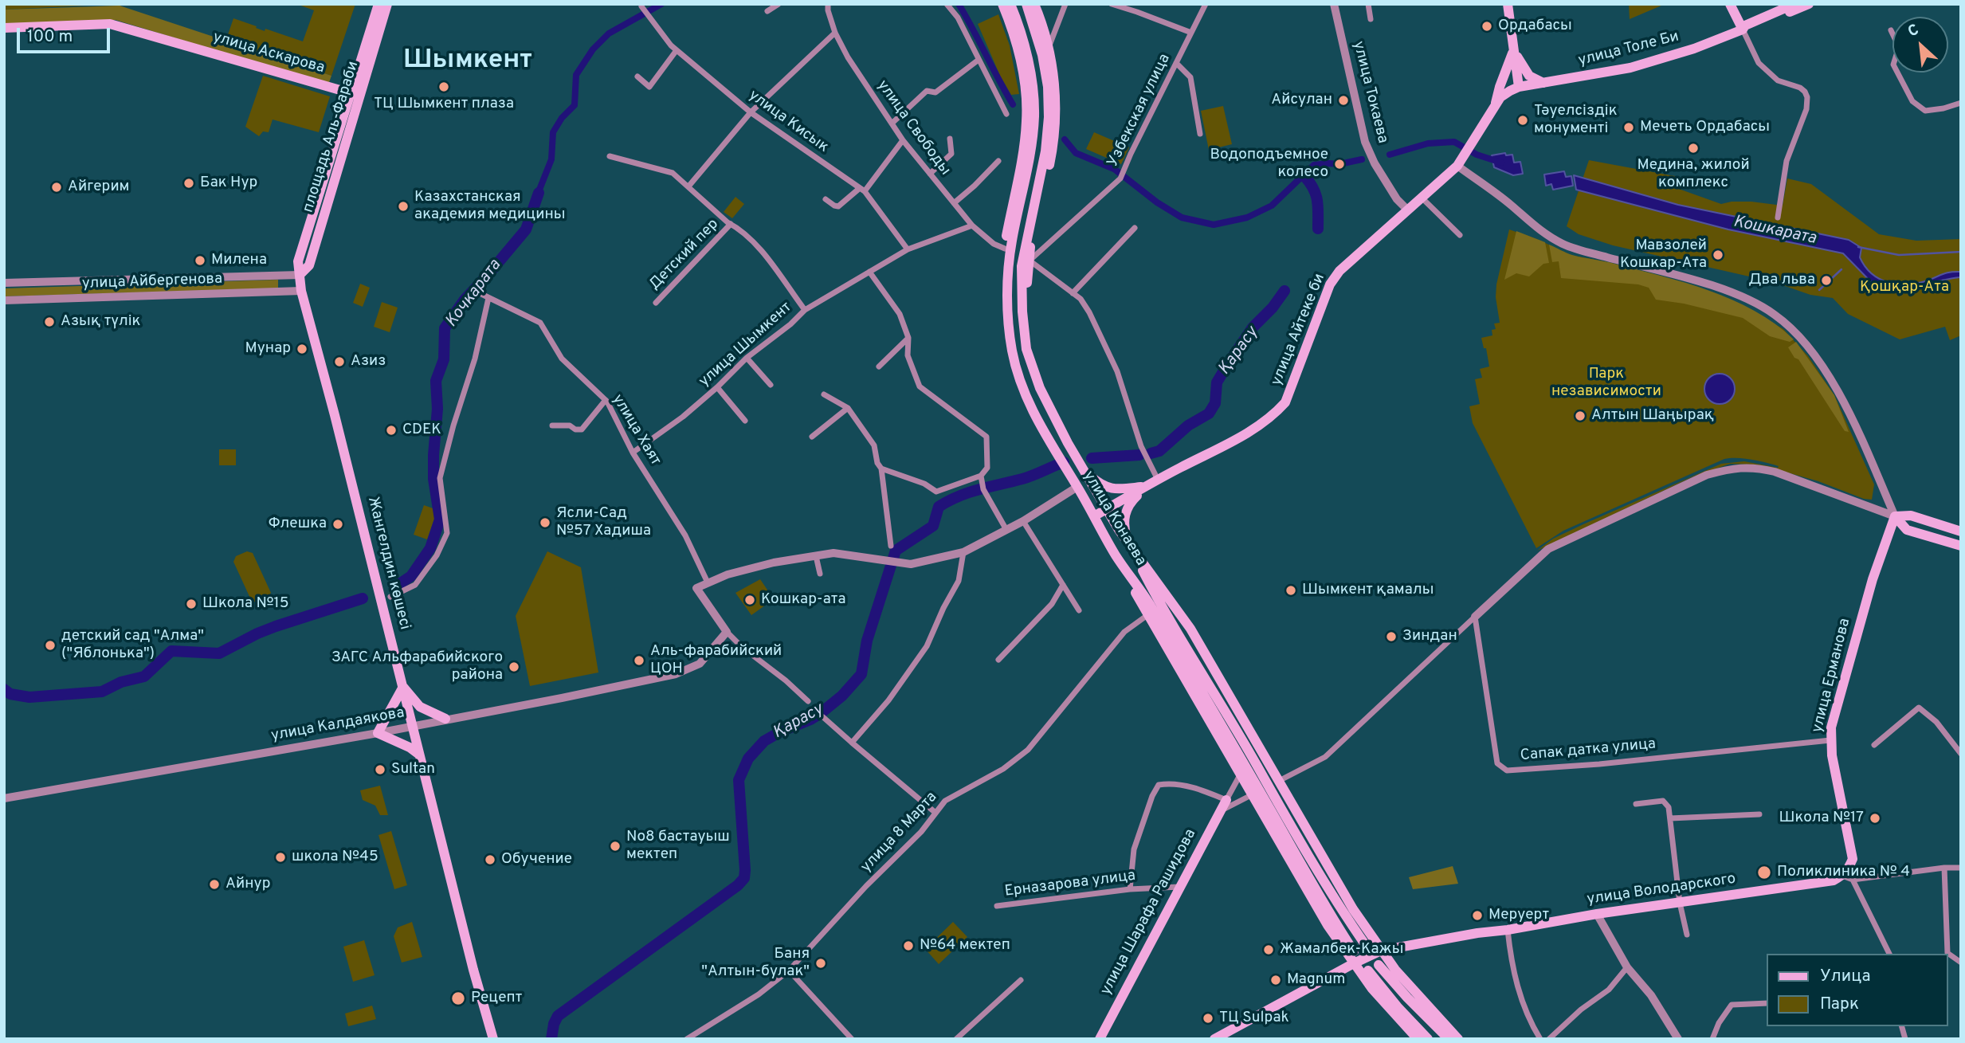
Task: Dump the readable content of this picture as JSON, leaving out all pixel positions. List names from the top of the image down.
{
  "streets": {
    "main road": [
      "улица Толе Би",
      "улица Аскарова",
      "площадь Аль-Фараби",
      "улица Айтеке би",
      "улица Конаева",
      "Жангелдин көшесі",
      "улица Ерманова",
      "улица Володарского",
      "улица Шарафа Рашидова"
    ],
    "street": [
      "улица Токаева",
      "Узбекская улица",
      "улица Кисык",
      "улица Свободы",
      "Детский пер",
      "улица Айбергенова",
      "улица Шымкент",
      "улица Хаят",
      "улица Калдаякова",
      "Сапак датка улица",
      "улица 8 Марта",
      "Ерназарова улица"
    ]
  },
  "crossings": [
    ["улица Толе Би", "улица Айтеке би"],
    ["улица Аскарова", "площадь Аль-Фараби"],
    ["улица Токаева", "улица Айтеке би"],
    ["улица Кисык", "улица Шымкент"],
    ["улица Свободы", "улица Шымкент"],
    ["площадь Аль-Фараби", "улица Айбергенова"],
    ["улица Айбергенова", "Жангелдин көшесі"],
    ["улица Айтеке би", "улица Конаева"],
    ["улица Шымкент", "улица Хаят"],
    ["улица Конаева", "улица Володарского"],
    ["Жангелдин көшесі", "улица Калдаякова"],
    ["улица Ерманова", "Сапак датка улица"],
    ["улица Ерманова", "улица Володарского"],
    ["Ерназарова улица", "улица Шарафа Рашидова"]
  ],
  "districts": ["Шымкент"],
  "water": ["Кошкарата", "Кочкарата", "Қарасу"],
  "parks": ["Қошқар-Ата", "Парк независимости"],
  "places": [
    "Ордабасы",
    "ТЦ Шымкент плаза",
    "Айсулан",
    "Тәуелсіздік монументі",
    "Мечеть Ордабасы",
    "Медина, жилой комплекс",
    "Водоподъемное колесо",
    "Бак Нур",
    "Айгерим",
    "Казахстанская академия медицины",
    "Мавзолей Кошкар-Ата",
    "Милена",
    "Два льва",
    "Азық түлік",
    "Мунар",
    "Азиз",
    "Алтын Шаңырақ",
    "CDEK",
    "Ясли-Сад №57 Хадиша",
    "Флешка",
    "Шымкент қамалы",
    "Кошкар-ата",
    "Школа №15",
    "Зиндан",
    "детский сад \"Алма\" (\"Яблонька\")",
    "Аль-фарабийский ЦОН",
    "ЗАГС Альфарабийского района",
    "Sultan",
    "Школа №17",
    "No8 бастауыш мектеп",
    "школа №45",
    "Обучение",
    "Поликлиника № 4",
    "Айнур",
    "Меруерт",
    "№64 мектеп",
    "Жамалбек-Кажы",
    "Баня \"Алтын-булак\"",
    "Magnum",
    "Рецепт",
    "ТЦ Sulpak"
  ],
  "legend": ["Улица", "Парк"],
  "scale_bar": "100 m",
  "north": "top left"
}
